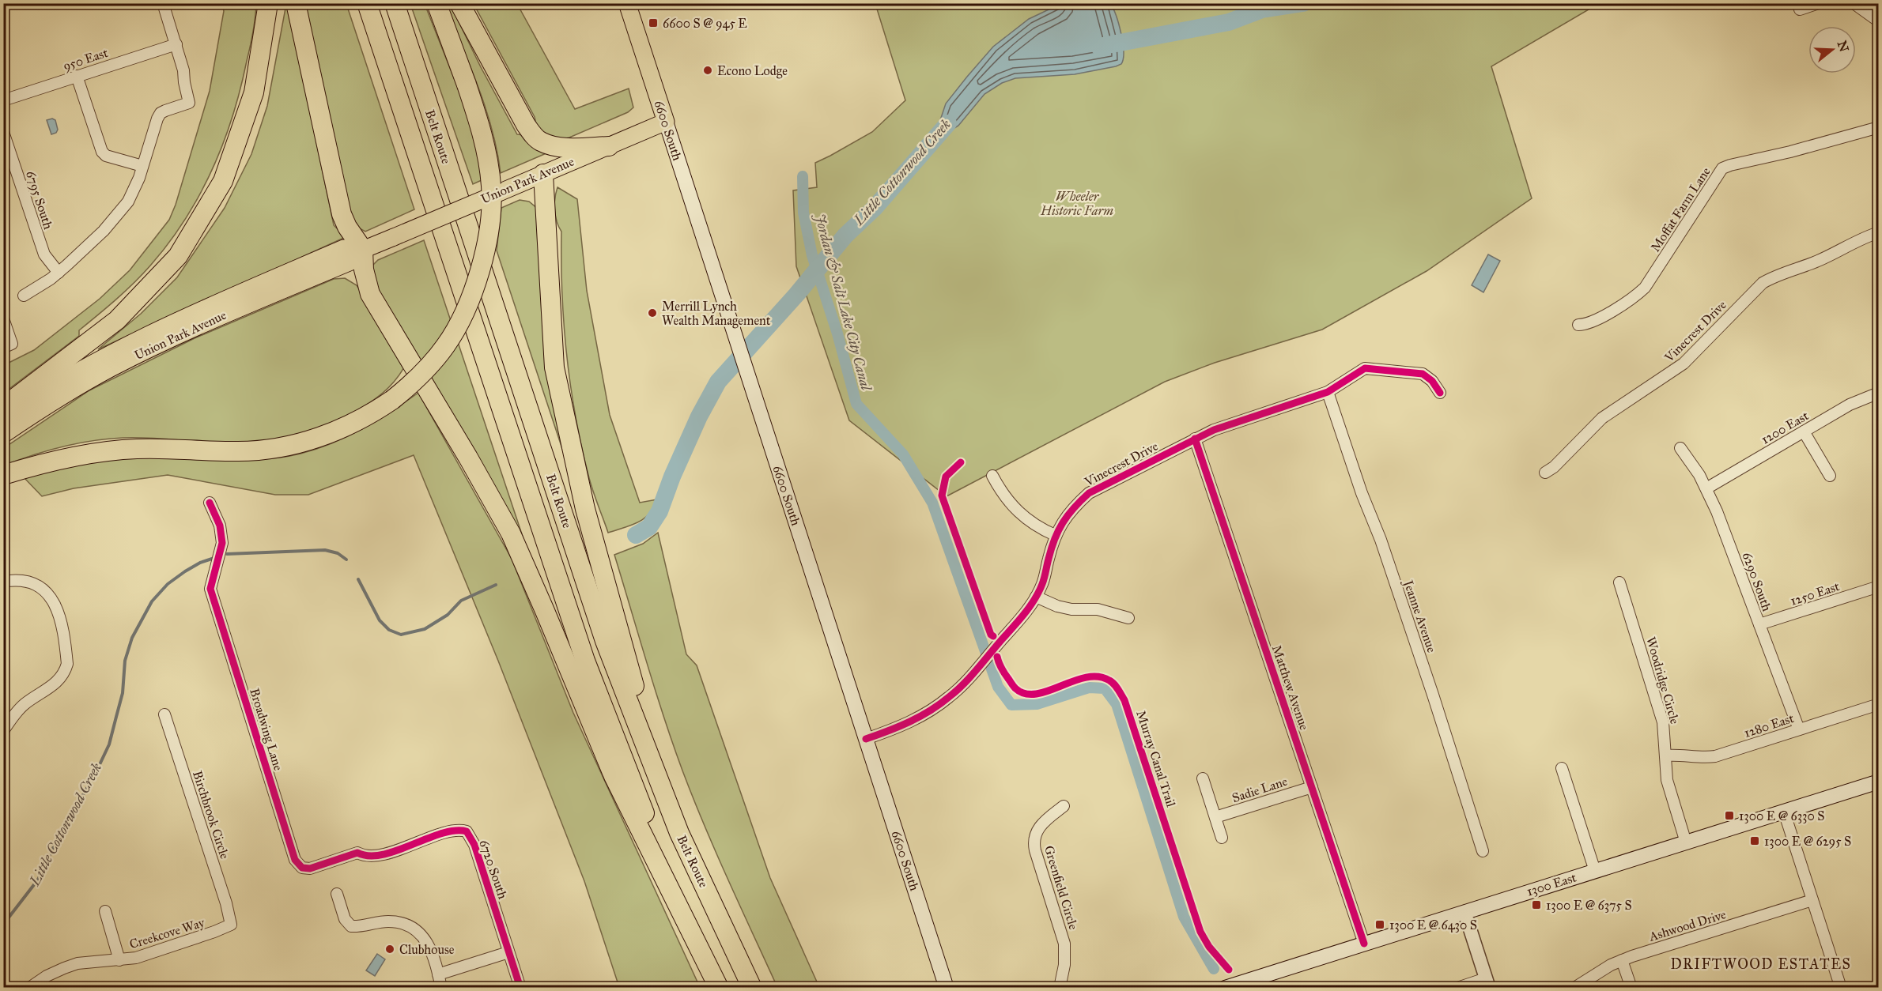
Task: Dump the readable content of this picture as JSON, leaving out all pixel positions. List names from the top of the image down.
{
  "streets": {
    "highway": ["Belt Route"],
    "main road": ["6600 South", "Union Park Avenue", "1300 East"],
    "street": [
      "950 East",
      "6795 South",
      "Moffat Farm Lane",
      "Vinecrest Drive",
      "1200 East",
      "6290 South",
      "1250 East",
      "Jeanne Avenue",
      "Woodridge Circle",
      "Matthew Avenue",
      "1280 East",
      "Broadwing Lane",
      "Sadie Lane",
      "Birchbrook Circle",
      "6720 South",
      "Greenfield Circle",
      "Ashwood Drive",
      "Creekcove Way"
    ],
    "cycle path": ["Murray Canal Trail"]
  },
  "crossings": [
    ["6600 South", "Union Park Avenue"],
    ["6600 South", "Vinecrest Drive"],
    ["Vinecrest Drive", "Jeanne Avenue"],
    ["Vinecrest Drive", "Matthew Avenue"],
    ["1200 East", "6290 South"],
    ["6290 South", "1250 East"],
    ["6290 South", "1280 East"],
    ["Woodridge Circle", "1280 East"],
    ["Woodridge Circle", "1300 East"],
    ["Matthew Avenue", "Sadie Lane"],
    ["Matthew Avenue", "1300 East"],
    ["Broadwing Lane", "6720 South"],
    ["Birchbrook Circle", "Creekcove Way"]
  ],
  "districts": ["DRIFTWOOD ESTATES"],
  "water": ["Little Cottonwood Creek", "Jordan & Salt Lake City Canal"],
  "parks": ["Wheeler Historic Farm"],
  "places": {
    "transit": [
      "6600 S @ 945 E",
      "1300 E @ 6330 S",
      "1300 E @ 6295 S",
      "1300 E @ 6375 S",
      "1300 E @ 6430 S"
    ],
    "other": ["Econo Lodge", "Merrill Lynch Wealth Management", "Clubhouse"]
  },
  "north": "right"
}
